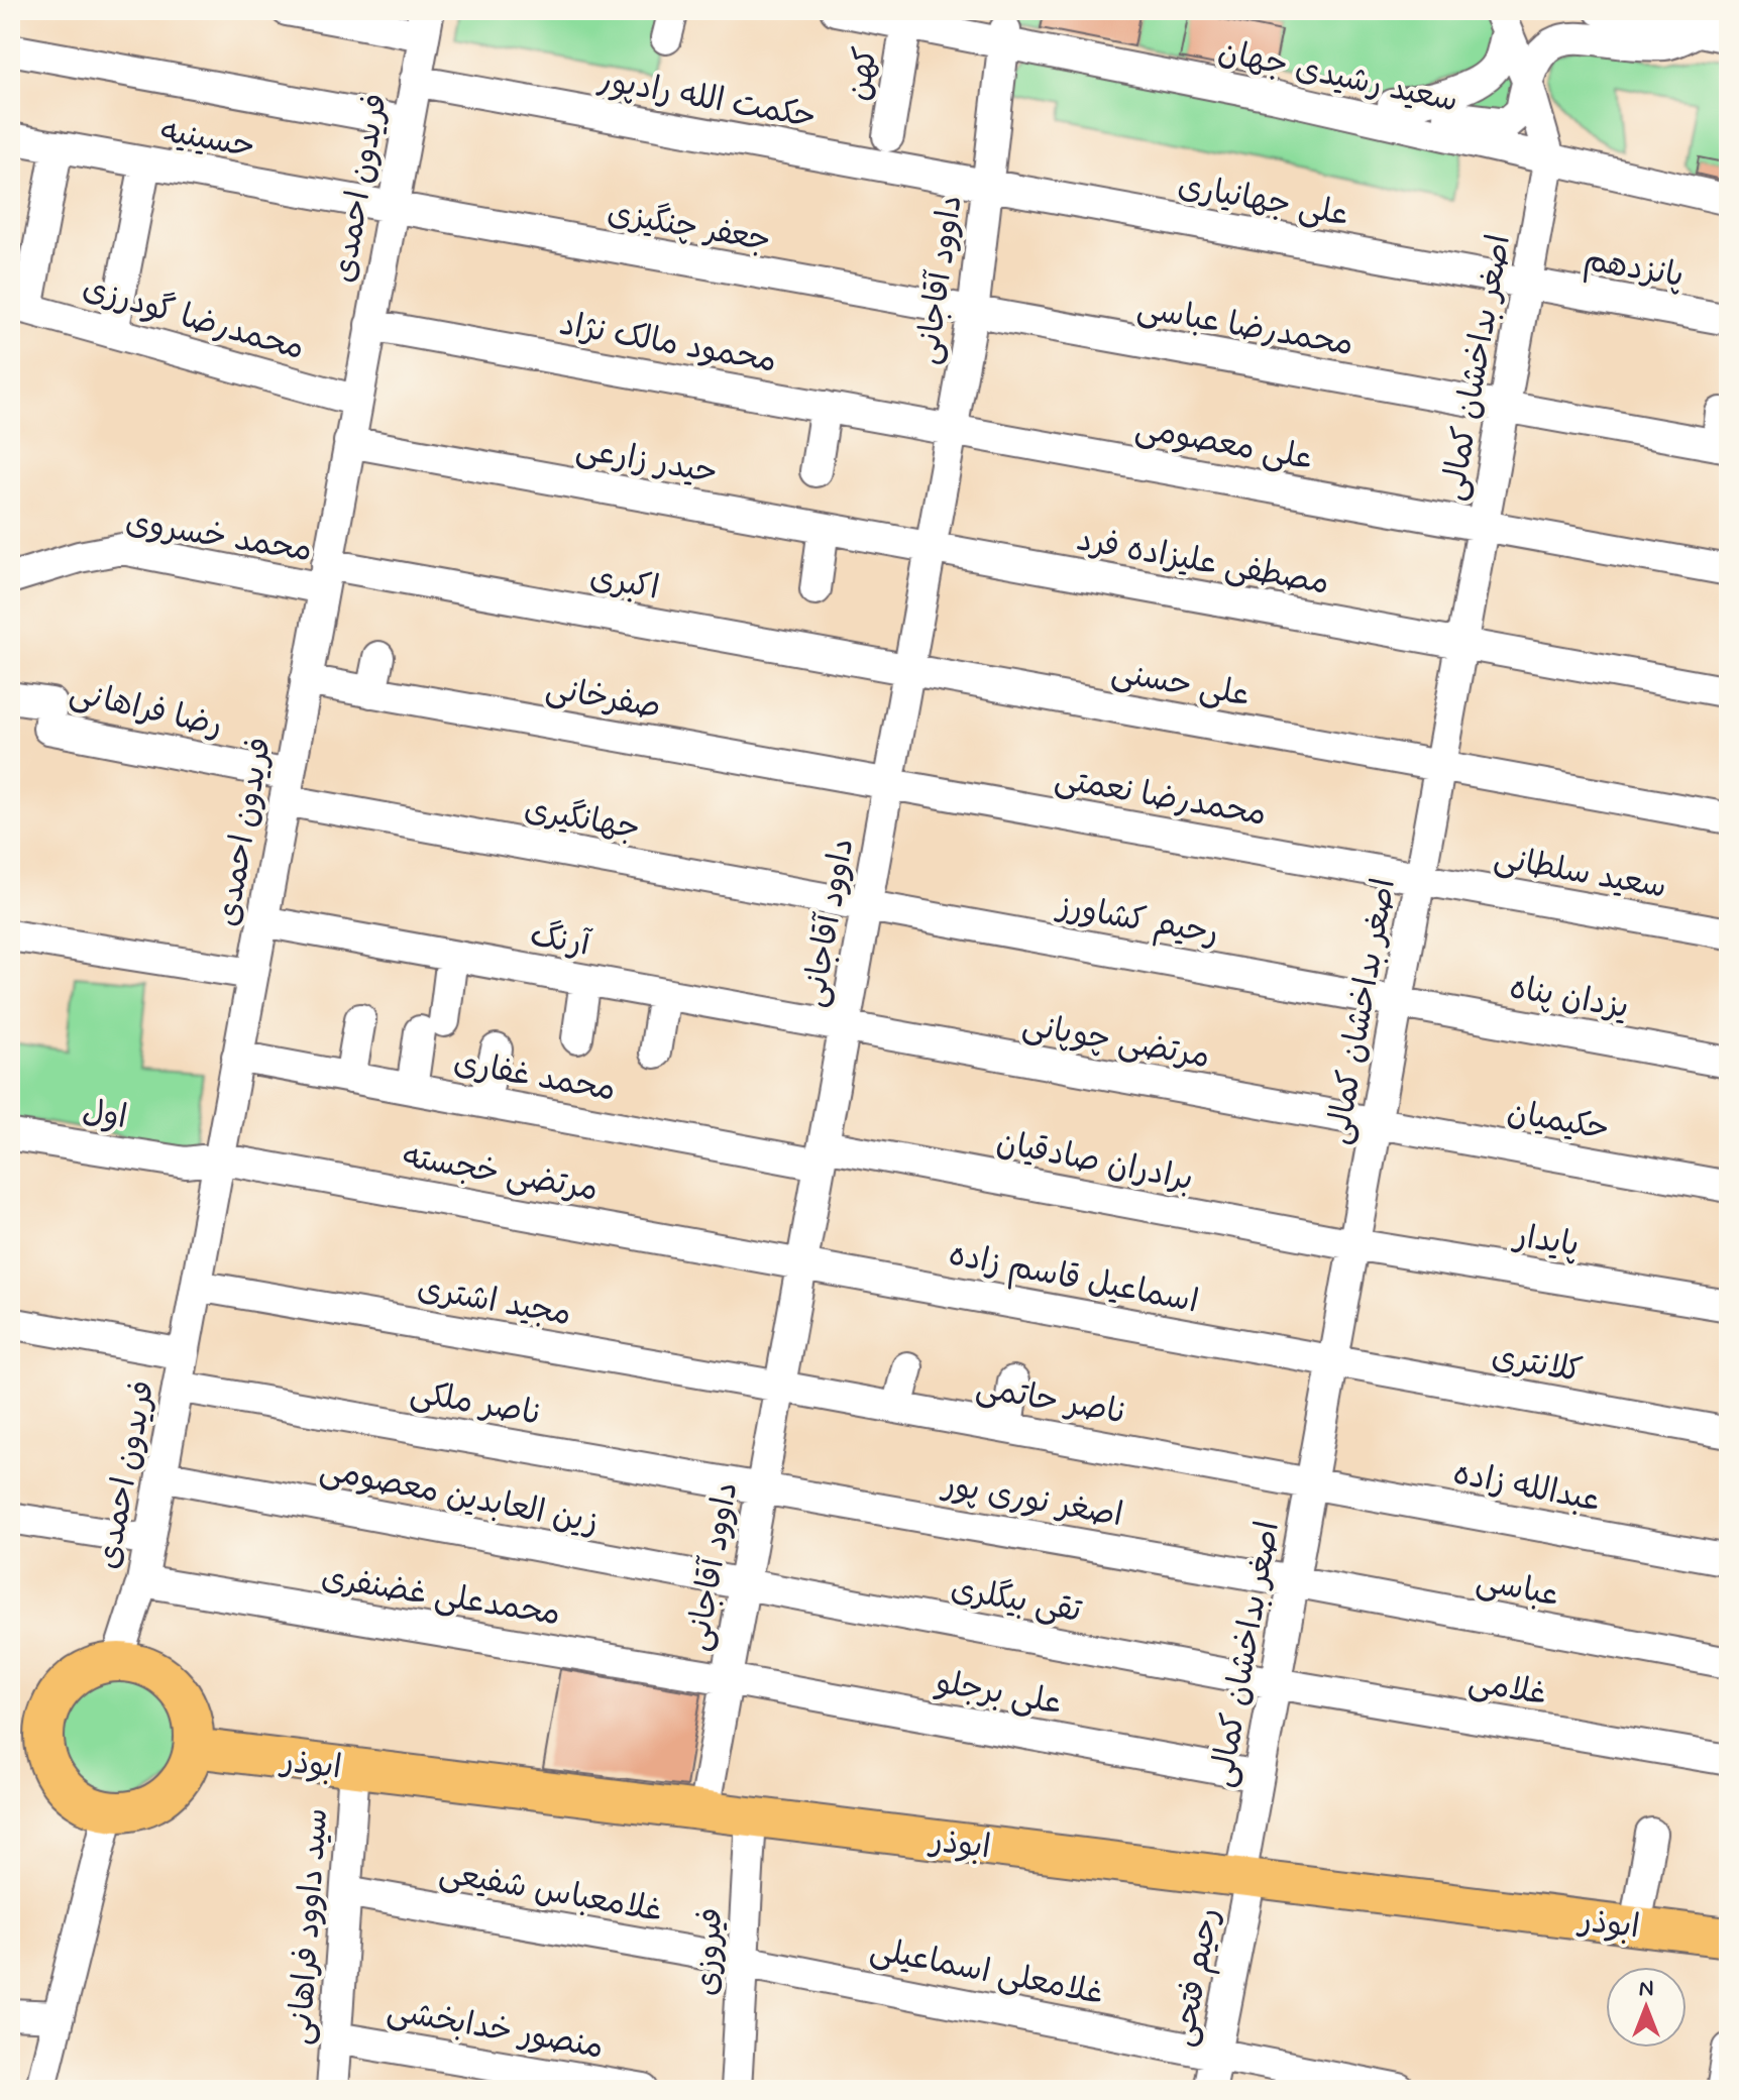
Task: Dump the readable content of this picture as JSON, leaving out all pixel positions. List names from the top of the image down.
{
  "streets": {
    "main road": ["ابوذر"],
    "street": [
      "کهن",
      "سعید رشیدی جهان",
      "حکمت الله رادپور",
      "حسینیه",
      "فریدون احمدی",
      "علی جهانیاری",
      "جعفر چنگیزی",
      "پانزدهم",
      "داوود آقاجانی",
      "محمدرضا گودرزی",
      "محمدرضا عباسی",
      "محمود مالک نژاد",
      "اصغر بداخشان کمالی",
      "علی معصومی",
      "حیدر زارعی",
      "محمد خسروی",
      "مصطفی علیزاده فرد",
      "اکبری",
      "علی حسنی",
      "صفرخانی",
      "رضا فراهانی",
      "محمدرضا نعمتی",
      "جهانگیری",
      "سعید سلطانی",
      "رحیم کشاورز",
      "آرنگ",
      "یزدان پناه",
      "مرتضی چوپانی",
      "محمد غفاری",
      "اول",
      "حکیمیان",
      "برادران صادقیان",
      "مرتضی خجسته",
      "پایدار",
      "اسماعیل قاسم زاده",
      "مجید اشتری",
      "کلانتری",
      "ناصر حاتمی",
      "ناصر ملکی",
      "عبدالله زاده",
      "زین العابدین معصومی",
      "اصغر نوری پور",
      "عباسی",
      "محمدعلی غضنفری",
      "تقی بیگلری",
      "غلامی",
      "علی برجلو",
      "غلامعباس شفیعی",
      "سید داوود فراهانی",
      "فیروزی",
      "غلامعلی اسماعیلی",
      "رحیم فتحی",
      "منصور خدابخشی"
    ]
  },
  "crossings": [
    ["کهن", "سعید رشیدی جهان"],
    ["سعید رشیدی جهان", "داوود آقاجانی"],
    ["سعید رشیدی جهان", "اصغر بداخشان کمالی"],
    ["حکمت الله رادپور", "فریدون احمدی"],
    ["حکمت الله رادپور", "علی جهانیاری"],
    ["حکمت الله رادپور", "داوود آقاجانی"],
    ["حسینیه", "فریدون احمدی"],
    ["حسینیه", "جعفر چنگیزی"],
    ["فریدون احمدی", "جعفر چنگیزی"],
    ["فریدون احمدی", "محمدرضا گودرزی"],
    ["فریدون احمدی", "محمود مالک نژاد"],
    ["فریدون احمدی", "حیدر زارعی"],
    ["فریدون احمدی", "محمد خسروی"],
    ["فریدون احمدی", "اکبری"],
    ["فریدون احمدی", "صفرخانی"],
    ["فریدون احمدی", "رضا فراهانی"],
    ["فریدون احمدی", "جهانگیری"],
    ["فریدون احمدی", "آرنگ"],
    ["فریدون احمدی", "محمد غفاری"],
    ["فریدون احمدی", "مرتضی خجسته"],
    ["فریدون احمدی", "مجید اشتری"],
    ["فریدون احمدی", "ناصر ملکی"],
    ["فریدون احمدی", "زین العابدین معصومی"],
    ["فریدون احمدی", "محمدعلی غضنفری"],
    ["فریدون احمدی", "ابوذر"],
    ["علی جهانیاری", "پانزدهم"],
    ["علی جهانیاری", "داوود آقاجانی"],
    ["علی جهانیاری", "اصغر بداخشان کمالی"],
    ["جعفر چنگیزی", "داوود آقاجانی"],
    ["جعفر چنگیزی", "محمدرضا عباسی"],
    ["پانزدهم", "اصغر بداخشان کمالی"],
    ["داوود آقاجانی", "محمدرضا عباسی"],
    ["داوود آقاجانی", "محمود مالک نژاد"],
    ["داوود آقاجانی", "علی معصومی"],
    ["داوود آقاجانی", "حیدر زارعی"],
    ["داوود آقاجانی", "مصطفی علیزاده فرد"],
    ["داوود آقاجانی", "اکبری"],
    ["داوود آقاجانی", "علی حسنی"],
    ["داوود آقاجانی", "صفرخانی"],
    ["داوود آقاجانی", "محمدرضا نعمتی"],
    ["داوود آقاجانی", "جهانگیری"],
    ["داوود آقاجانی", "رحیم کشاورز"],
    ["داوود آقاجانی", "آرنگ"],
    ["داوود آقاجانی", "مرتضی چوپانی"],
    ["داوود آقاجانی", "محمد غفاری"],
    ["داوود آقاجانی", "برادران صادقیان"],
    ["داوود آقاجانی", "مرتضی خجسته"],
    ["داوود آقاجانی", "اسماعیل قاسم زاده"],
    ["داوود آقاجانی", "مجید اشتری"],
    ["داوود آقاجانی", "ناصر حاتمی"],
    ["داوود آقاجانی", "ناصر ملکی"],
    ["داوود آقاجانی", "زین العابدین معصومی"],
    ["داوود آقاجانی", "اصغر نوری پور"],
    ["داوود آقاجانی", "محمدعلی غضنفری"],
    ["داوود آقاجانی", "تقی بیگلری"],
    ["داوود آقاجانی", "علی برجلو"],
    ["داوود آقاجانی", "ابوذر"],
    ["محمدرضا عباسی", "اصغر بداخشان کمالی"],
    ["محمود مالک نژاد", "علی معصومی"],
    ["اصغر بداخشان کمالی", "علی معصومی"],
    ["اصغر بداخشان کمالی", "مصطفی علیزاده فرد"],
    ["اصغر بداخشان کمالی", "علی حسنی"],
    ["اصغر بداخشان کمالی", "محمدرضا نعمتی"],
    ["اصغر بداخشان کمالی", "سعید سلطانی"],
    ["اصغر بداخشان کمالی", "رحیم کشاورز"],
    ["اصغر بداخشان کمالی", "یزدان پناه"],
    ["اصغر بداخشان کمالی", "مرتضی چوپانی"],
    ["اصغر بداخشان کمالی", "حکیمیان"],
    ["اصغر بداخشان کمالی", "برادران صادقیان"],
    ["اصغر بداخشان کمالی", "پایدار"],
    ["اصغر بداخشان کمالی", "اسماعیل قاسم زاده"],
    ["اصغر بداخشان کمالی", "کلانتری"],
    ["اصغر بداخشان کمالی", "ناصر حاتمی"],
    ["اصغر بداخشان کمالی", "عبدالله زاده"],
    ["اصغر بداخشان کمالی", "اصغر نوری پور"],
    ["اصغر بداخشان کمالی", "عباسی"],
    ["اصغر بداخشان کمالی", "تقی بیگلری"],
    ["اصغر بداخشان کمالی", "غلامی"],
    ["اصغر بداخشان کمالی", "علی برجلو"],
    ["اصغر بداخشان کمالی", "ابوذر"],
    ["اصغر بداخشان کمالی", "رحیم فتحی"],
    ["حیدر زارعی", "مصطفی علیزاده فرد"],
    ["محمد خسروی", "اکبری"],
    ["اکبری", "علی حسنی"],
    ["صفرخانی", "محمدرضا نعمتی"],
    ["رضا فراهانی", "جهانگیری"],
    ["محمدرضا نعمتی", "سعید سلطانی"],
    ["جهانگیری", "رحیم کشاورز"],
    ["رحیم کشاورز", "یزدان پناه"],
    ["آرنگ", "مرتضی چوپانی"],
    ["مرتضی چوپانی", "حکیمیان"],
    ["محمد غفاری", "برادران صادقیان"],
    ["اول", "مرتضی خجسته"],
    ["برادران صادقیان", "پایدار"],
    ["مرتضی خجسته", "اسماعیل قاسم زاده"],
    ["اسماعیل قاسم زاده", "کلانتری"],
    ["مجید اشتری", "ناصر حاتمی"],
    ["ناصر حاتمی", "عبدالله زاده"],
    ["ناصر ملکی", "اصغر نوری پور"],
    ["زین العابدین معصومی", "تقی بیگلری"],
    ["اصغر نوری پور", "عباسی"],
    ["محمدعلی غضنفری", "علی برجلو"],
    ["تقی بیگلری", "غلامی"],
    ["ابوذر", "سید داوود فراهانی"],
    ["ابوذر", "فیروزی"],
    ["ابوذر", "رحیم فتحی"],
    ["غلامعباس شفیعی", "سید داوود فراهانی"],
    ["غلامعباس شفیعی", "فیروزی"],
    ["غلامعباس شفیعی", "غلامعلی اسماعیلی"],
    ["سید داوود فراهانی", "منصور خدابخشی"],
    ["فیروزی", "غلامعلی اسماعیلی"],
    ["غلامعلی اسماعیلی", "رحیم فتحی"]
  ],
  "north": "top"
}
